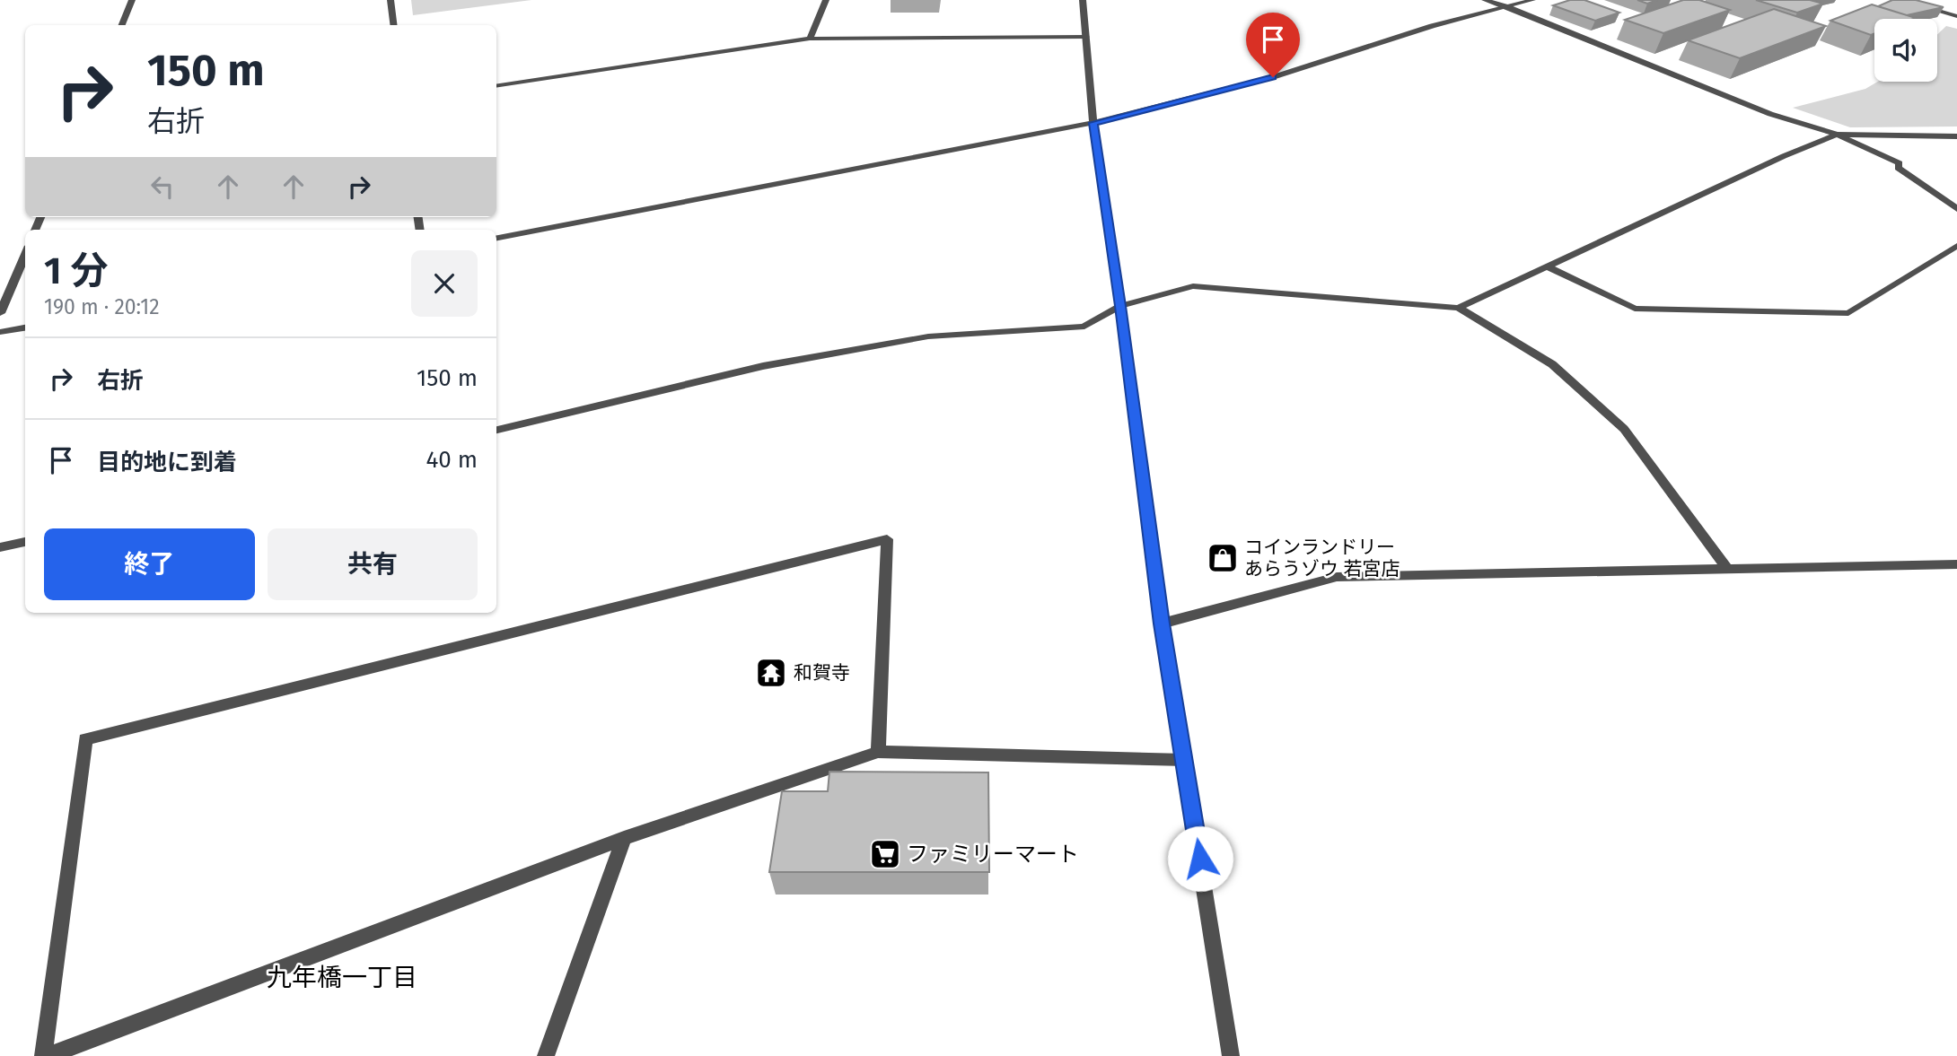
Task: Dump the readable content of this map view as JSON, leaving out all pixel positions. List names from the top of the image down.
{
  "districts": ["九年橋一丁目"],
  "places": {
    "shop": ["コインランドリー あらうゾウ 若宮店"],
    "temple": ["和賀寺"],
    "supermarket": ["ファミリーマート"]
  },
  "page": {
    "turn": ["150 m", "右折"],
    "heading": ["1 分", "190 m · 20:12"],
    "list": [
      {
        "name": "右折",
        "value": "150 m"
      },
      {
        "name": "目的地に到着",
        "value": "40 m"
      }
    ],
    "buttons": ["終了", "共有"]
  }
}
